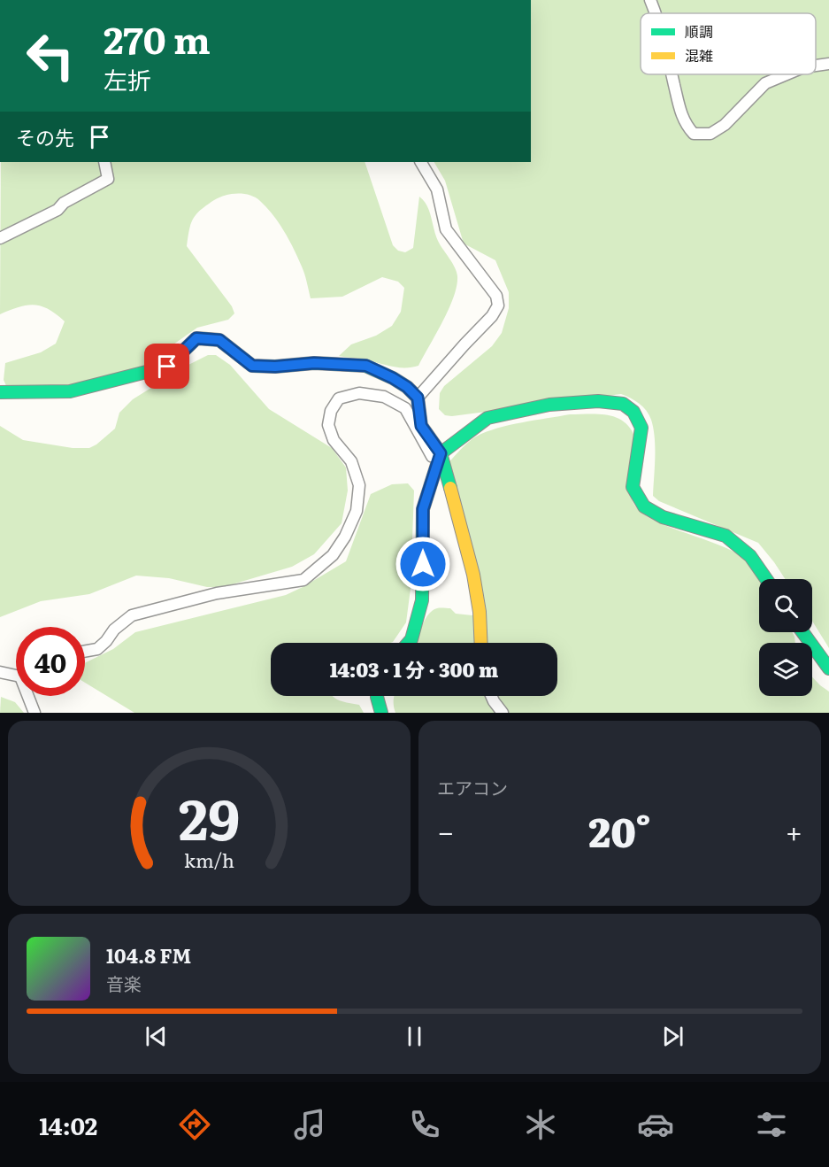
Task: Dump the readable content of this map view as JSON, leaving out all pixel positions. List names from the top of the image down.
{
  "legend": ["順調", "混雑"],
  "page": {
    "turn": ["270 m", "左折"],
    "then": "その先",
    "limit": "40",
    "trip": "14:03 · 1 分 · 300 m",
    "tile": "エアコン",
    "heat": ["−", "20°", "+"],
    "song": ["104.8 FM", "音楽"],
    "tabs": "14:02",
    "gauge": ["29", "km/h"]
  }
}
